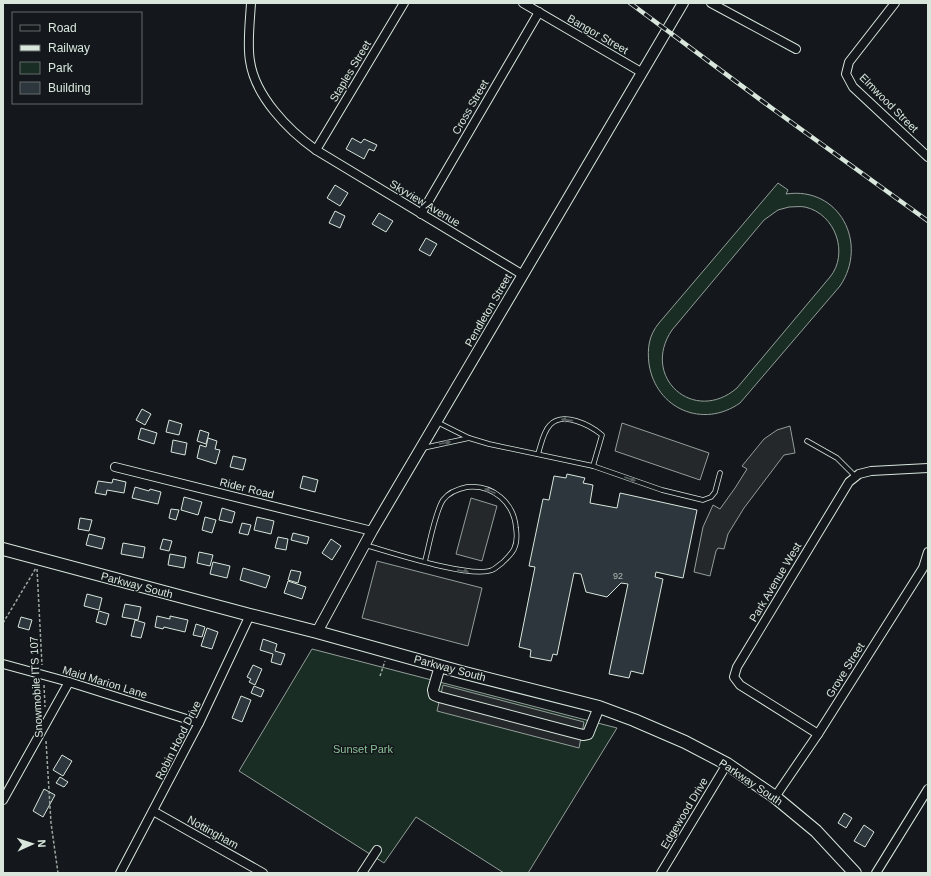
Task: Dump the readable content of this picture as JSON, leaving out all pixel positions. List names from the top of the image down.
{
  "streets": {
    "main road": ["Parkway South"],
    "street": [
      "Bangor Street",
      "Staples Street",
      "Elmwood Street",
      "Cross Street",
      "Skyview Avenue",
      "Pendleton Street",
      "Rider Road",
      "Park Avenue West",
      "Grove Street",
      "Maid Marion Lane",
      "Robin Hood Drive",
      "Edgewood Drive",
      "Nottingham"
    ],
    "path": ["Snowmobile ITS 107"]
  },
  "crossings": [
    ["Bangor Street", "Cross Street"],
    ["Bangor Street", "Pendleton Street"],
    ["Staples Street", "Skyview Avenue"],
    ["Cross Street", "Skyview Avenue"],
    ["Skyview Avenue", "Pendleton Street"],
    ["Pendleton Street", "Rider Road"],
    ["Pendleton Street", "Parkway South"],
    ["Park Avenue West", "Grove Street"],
    ["Parkway South", "Grove Street"],
    ["Parkway South", "Robin Hood Drive"],
    ["Parkway South", "Edgewood Drive"],
    ["Maid Marion Lane", "Robin Hood Drive"],
    ["Robin Hood Drive", "Nottingham"]
  ],
  "parks": ["Sunset Park"],
  "house_numbers": ["92"],
  "legend": [
    "Road",
    "Railway",
    "Park",
    "Building"
  ],
  "north": "right"
}
